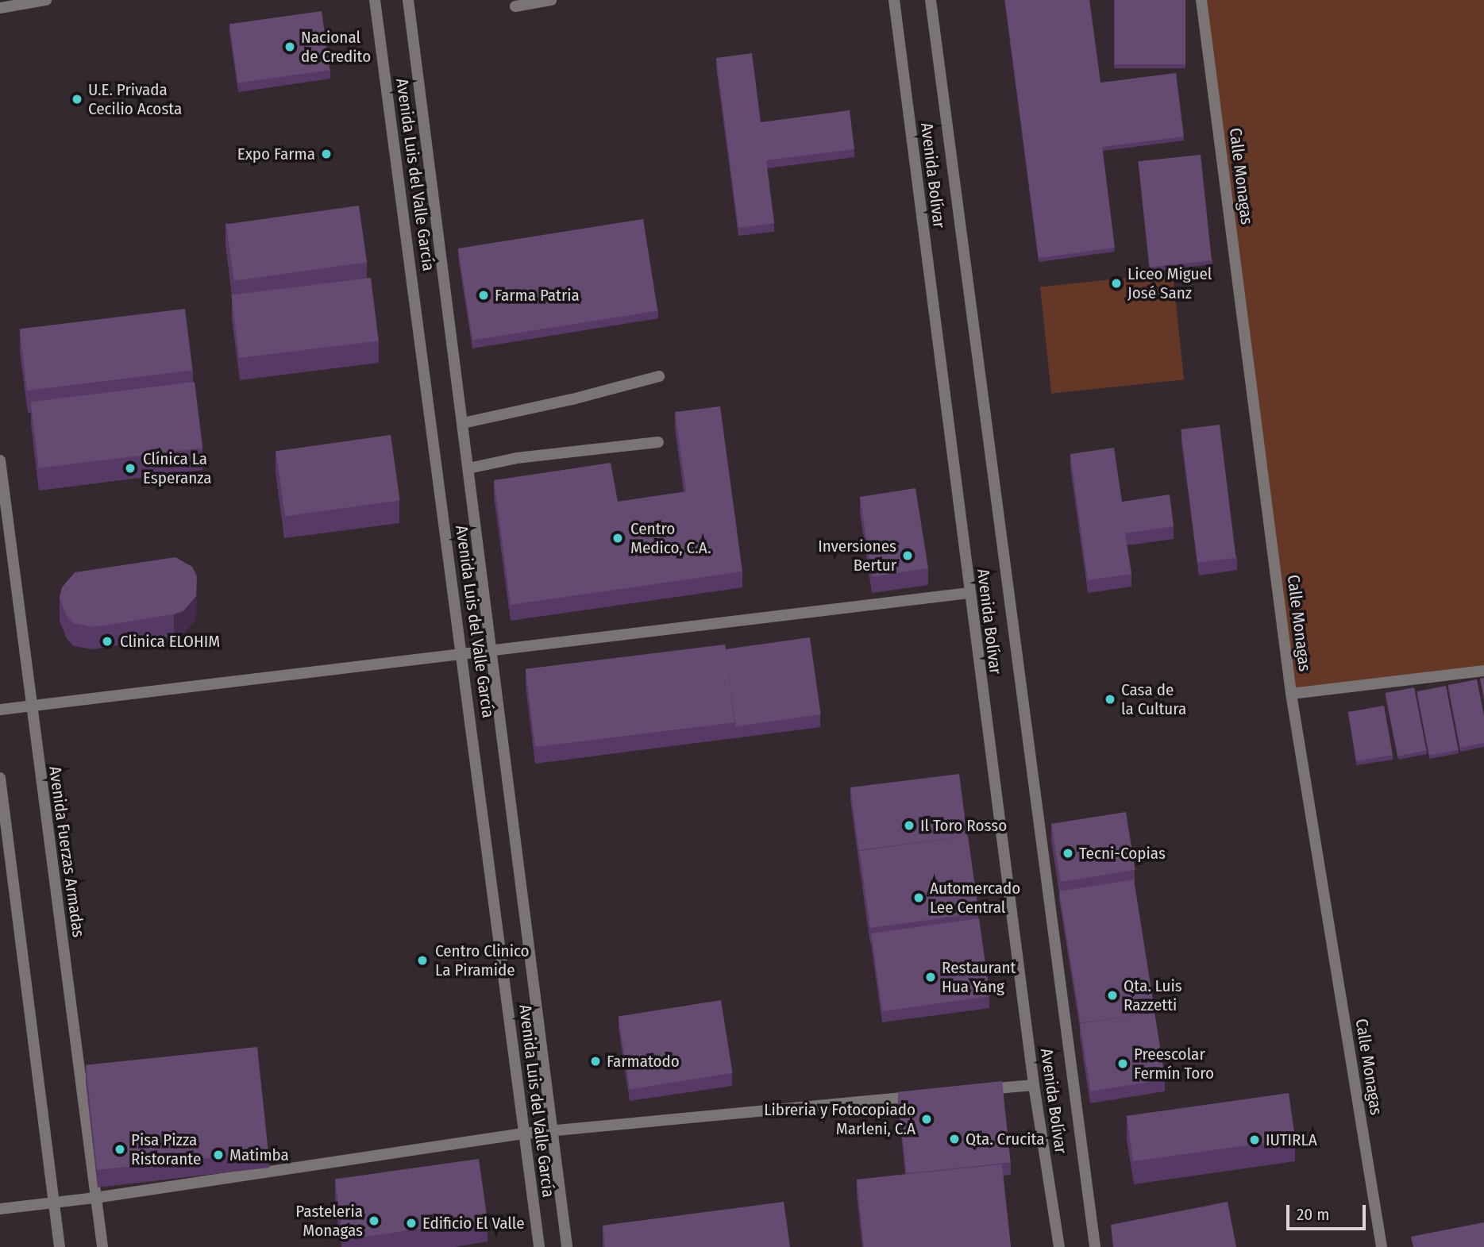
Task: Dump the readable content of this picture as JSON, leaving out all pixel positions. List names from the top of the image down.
{
  "streets": {
    "street": [
      "Avenida Luis del Valle García",
      "Avenida Bolívar",
      "Calle Monagas",
      "Avenida Fuerzas Armadas"
    ]
  },
  "places": [
    "Nacional de Credito",
    "U.E. Privada Cecilio Acosta",
    "Expo Farma",
    "Liceo Miguel José Sanz",
    "Farma Patria",
    "Clínica La Esperanza",
    "Centro Medico, C.A.",
    "Inversiones Bertur",
    "Clinica ELOHIM",
    "Casa de la Cultura",
    "Il Toro Rosso",
    "Tecni-Copias",
    "Automercado Lee Central",
    "Centro Clinico La Piramide",
    "Restaurant Hua Yang",
    "Qta. Luis Razzetti",
    "Farmatodo",
    "Preescolar Fermín Toro",
    "Libreria y Fotocopiado Marleni, C.A",
    "Qta. Crucita",
    "IUTIRLA",
    "Pisa Pizza Ristorante",
    "Matimba",
    "Pasteleria Monagas",
    "Edificio El Valle"
  ],
  "scale_bar": "20 m"
}
